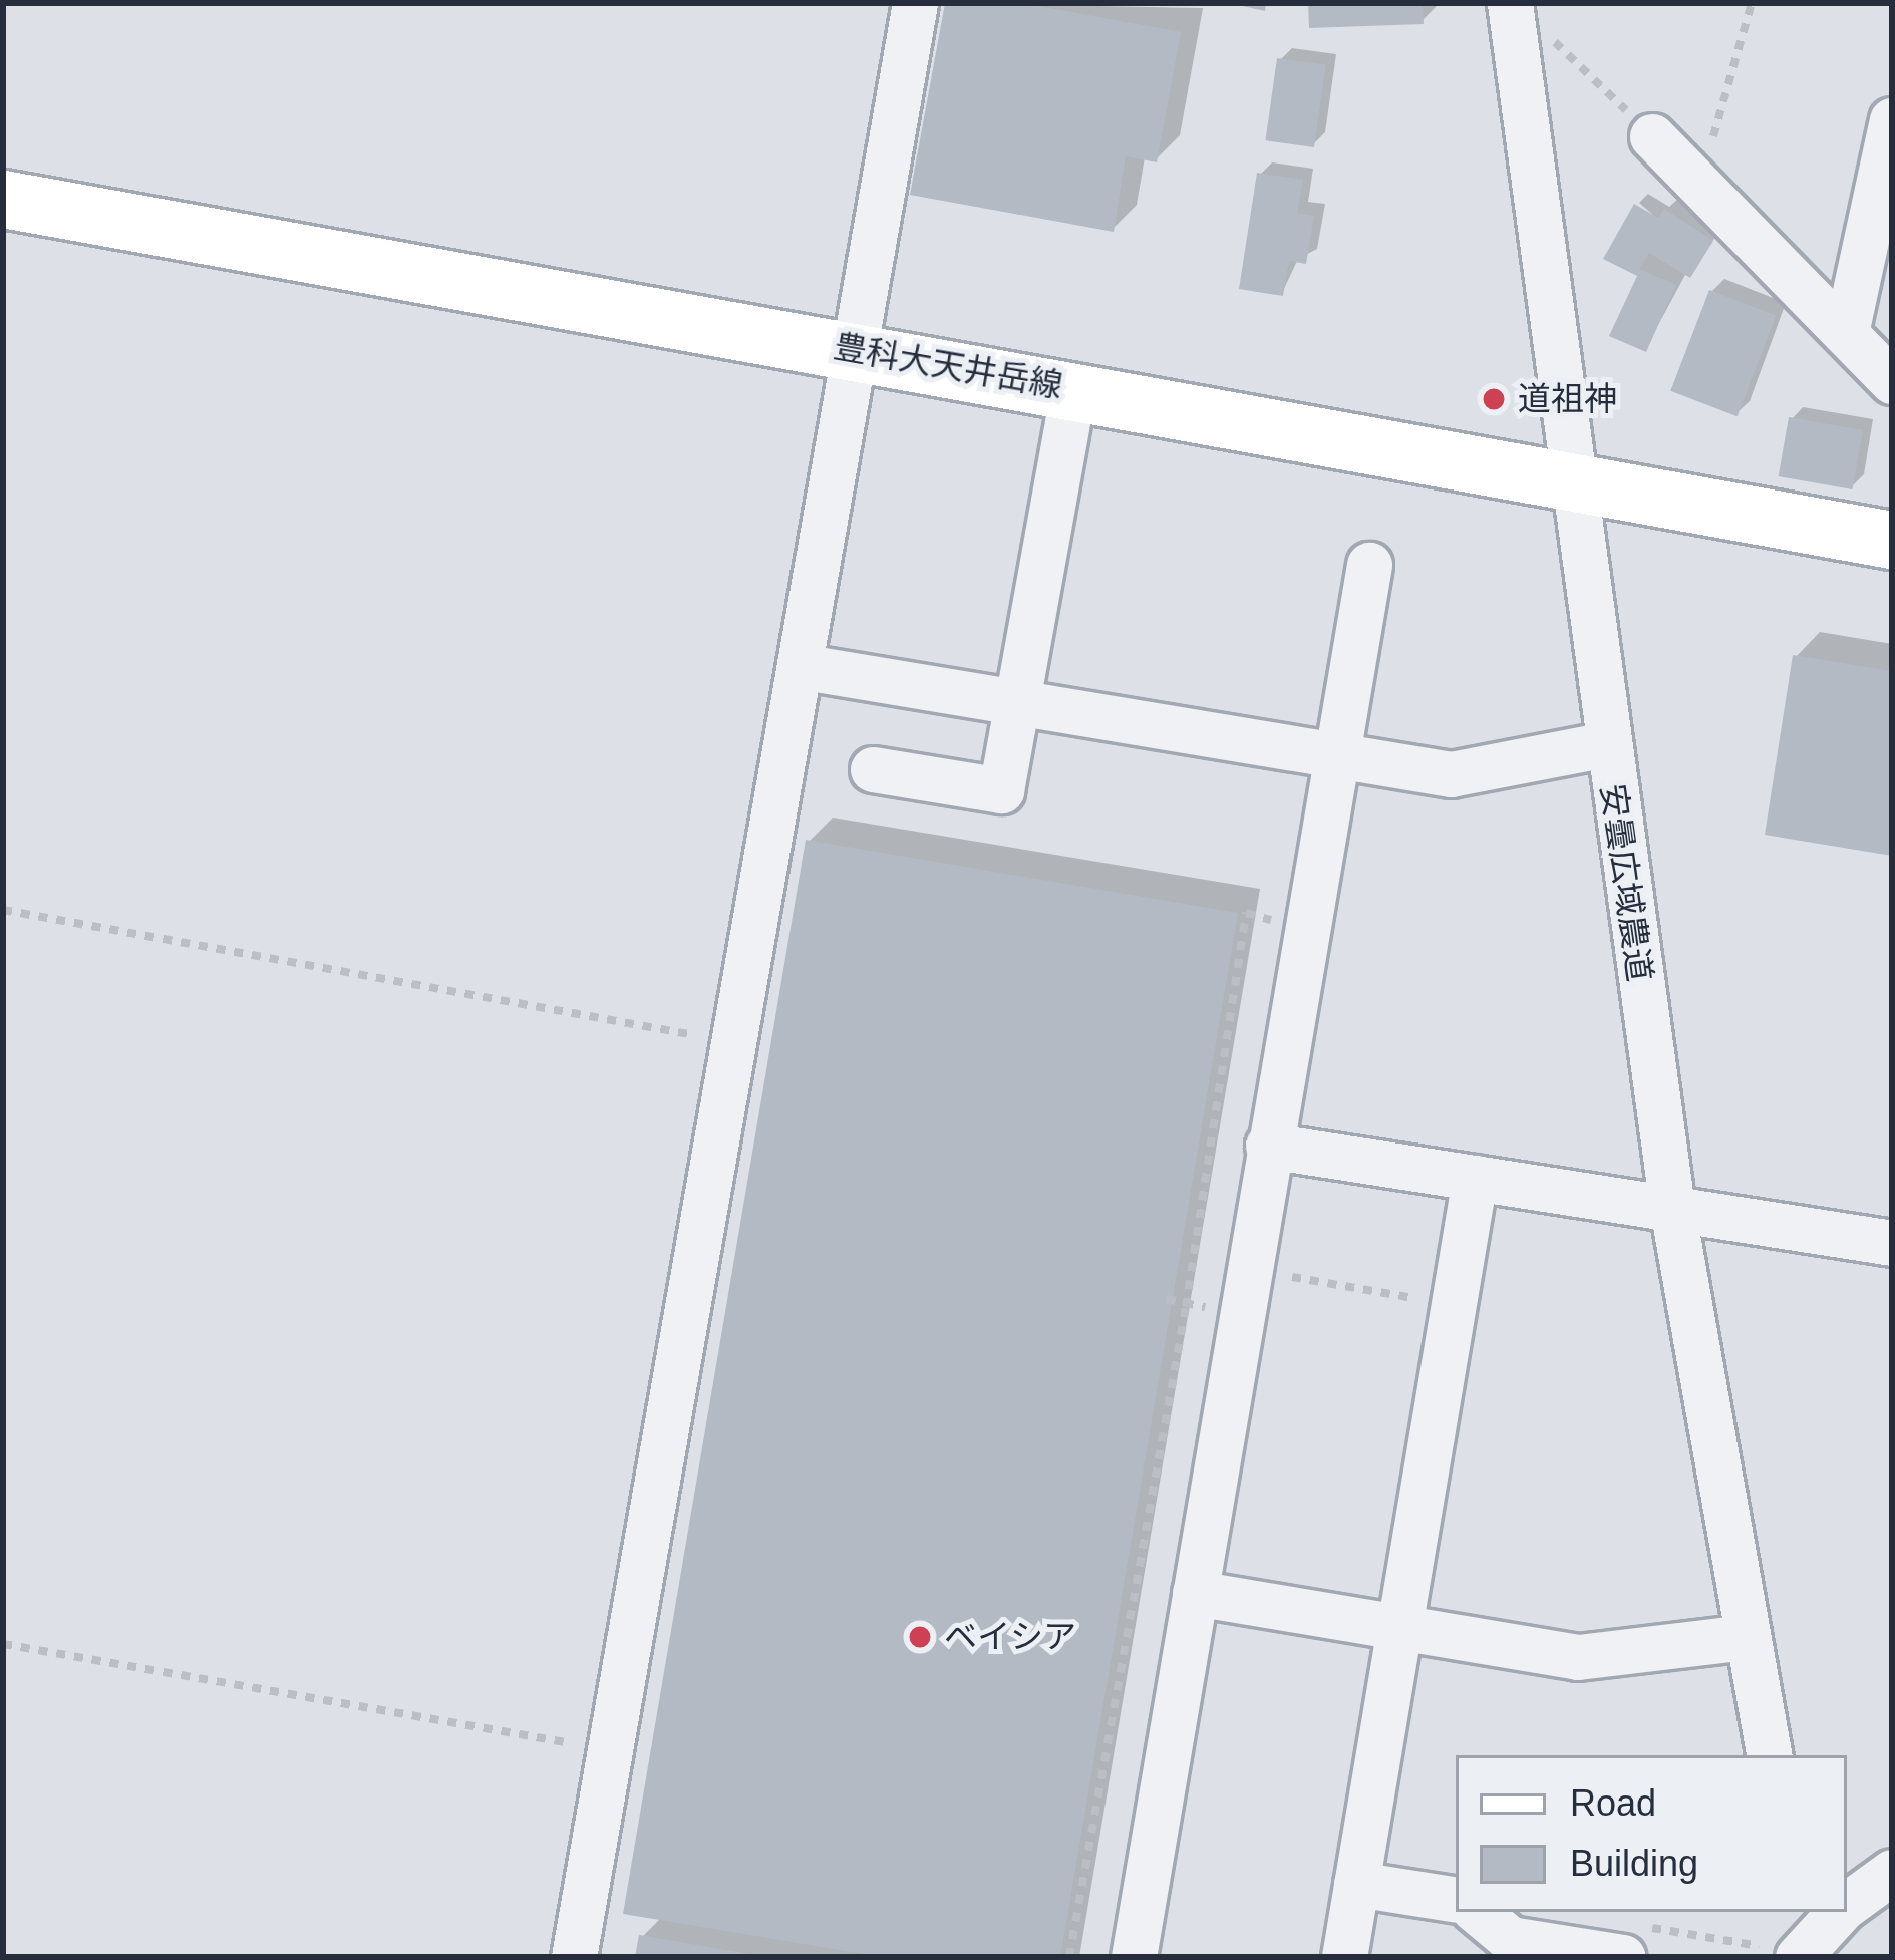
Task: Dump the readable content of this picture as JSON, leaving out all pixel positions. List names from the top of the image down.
{
  "streets": {
    "main road": ["豊科大天井岳線"],
    "street": ["安曇広域農道"]
  },
  "crossings": [
    ["豊科大天井岳線", "安曇広域農道"]
  ],
  "places": ["道祖神", "ベイシア"],
  "legend": ["Road", "Building"]
}
